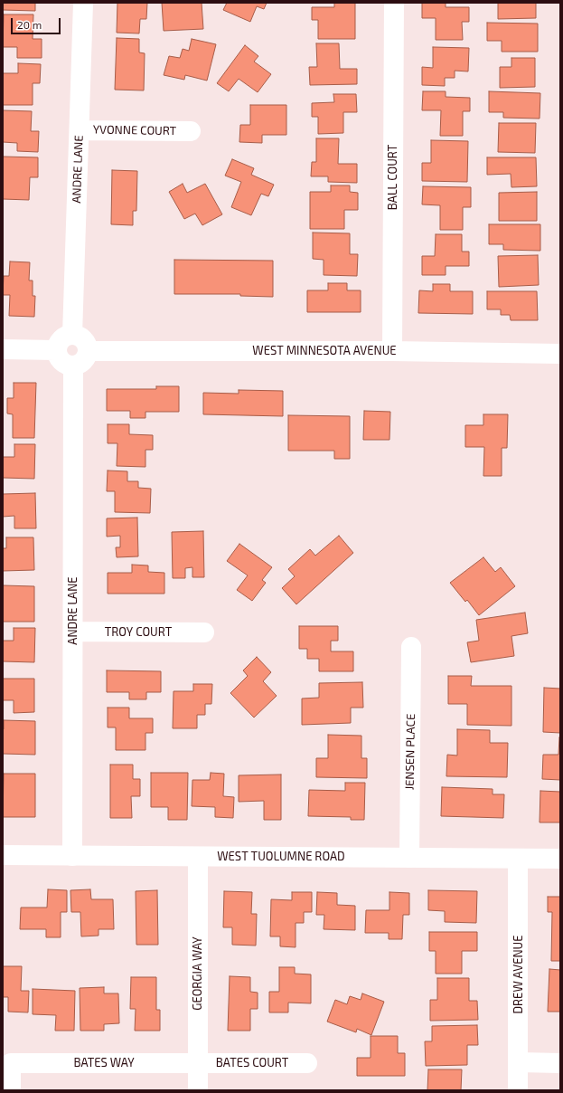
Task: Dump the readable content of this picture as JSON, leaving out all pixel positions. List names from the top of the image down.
{
  "streets": {
    "street": [
      "YVONNE COURT",
      "ANDRE LANE",
      "BALL COURT",
      "WEST MINNESOTA AVENUE",
      "TROY COURT",
      "JENSEN PLACE",
      "WEST TUOLUMNE ROAD",
      "GEORGIA WAY",
      "DREW AVENUE",
      "BATES WAY",
      "BATES COURT"
    ]
  },
  "crossings": [
    ["YVONNE COURT", "ANDRE LANE"],
    ["ANDRE LANE", "WEST MINNESOTA AVENUE"],
    ["ANDRE LANE", "TROY COURT"],
    ["ANDRE LANE", "WEST TUOLUMNE ROAD"],
    ["BALL COURT", "WEST MINNESOTA AVENUE"],
    ["JENSEN PLACE", "WEST TUOLUMNE ROAD"],
    ["WEST TUOLUMNE ROAD", "GEORGIA WAY"],
    ["WEST TUOLUMNE ROAD", "DREW AVENUE"],
    ["GEORGIA WAY", "BATES WAY"],
    ["GEORGIA WAY", "BATES COURT"],
    ["BATES WAY", "BATES COURT"]
  ],
  "scale_bar": "20 m"
}
